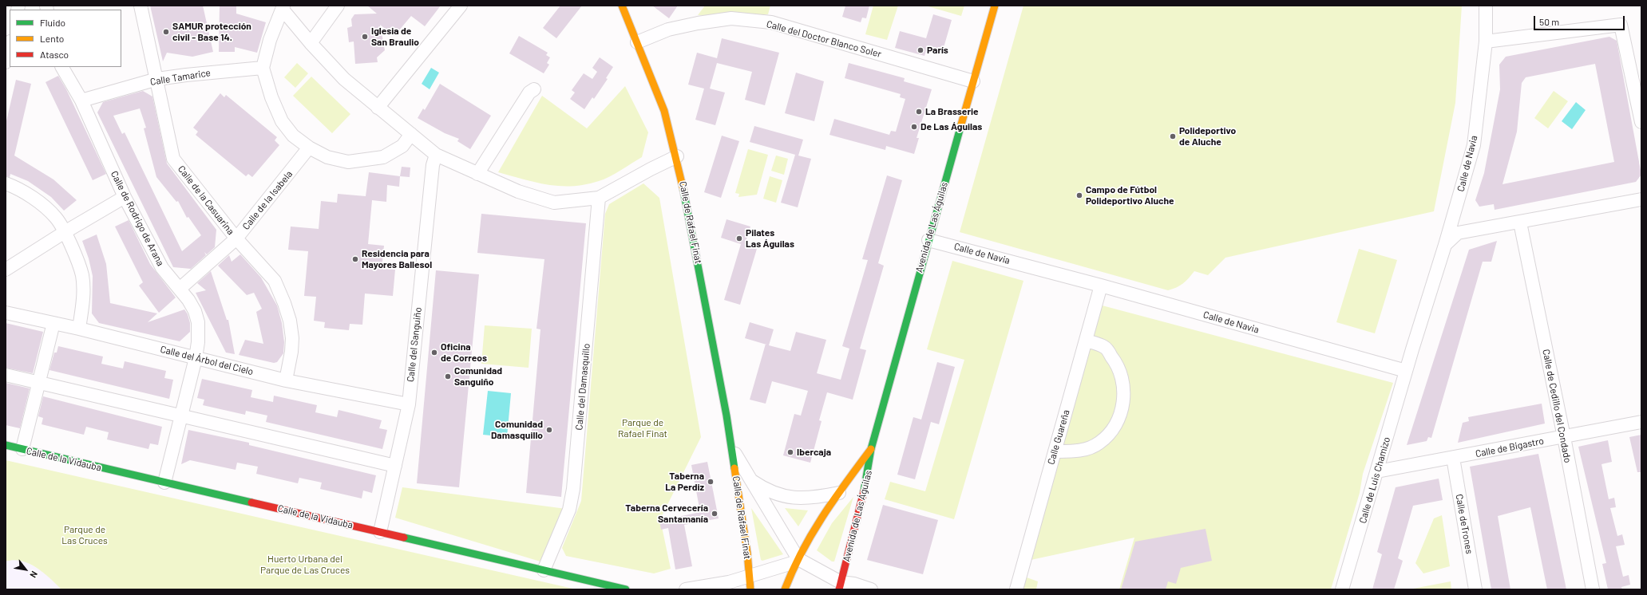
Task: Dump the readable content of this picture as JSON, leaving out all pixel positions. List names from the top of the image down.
{
  "streets": {
    "street": [
      "Calle del Doctor Blanco Soler",
      "Calle Tamarice",
      "Calle de Navia",
      "Calle de la Casuarina",
      "Calle de la Isabela",
      "Calle de Rodrigo de Arana",
      "Calle de Rafael Finat",
      "Avenida de Las Águilas",
      "Calle del Sanguiño",
      "Calle del Árbol del Cielo",
      "Calle del Damasquillo",
      "Calle de Cedillo del Condado",
      "Calle Guareña",
      "Calle de Bigastro",
      "Calle de la Vidauba",
      "Calle de Luis Chamizo",
      "Calle deTrones"
    ]
  },
  "crossings": [
    ["Calle del Doctor Blanco Soler", "Calle de Rafael Finat"],
    ["Calle del Doctor Blanco Soler", "Avenida de Las Águilas"],
    ["Calle Tamarice", "Calle de la Casuarina"],
    ["Calle Tamarice", "Calle de Rodrigo de Arana"],
    ["Calle de Navia", "Avenida de Las Águilas"],
    ["Calle de Navia", "Calle de Cedillo del Condado"],
    ["Calle de Navia", "Calle Guareña"],
    ["Calle de Navia", "Calle de Luis Chamizo"],
    ["Calle de la Casuarina", "Calle de la Isabela"],
    ["Calle de la Casuarina", "Calle del Árbol del Cielo"],
    ["Calle de la Isabela", "Calle de Rodrigo de Arana"],
    ["Calle de Rodrigo de Arana", "Calle del Árbol del Cielo"],
    ["Calle de Rodrigo de Arana", "Calle de la Vidauba"],
    ["Calle de Rafael Finat", "Avenida de Las Águilas"],
    ["Calle del Sanguiño", "Calle del Árbol del Cielo"],
    ["Calle del Sanguiño", "Calle de la Vidauba"],
    ["Calle del Damasquillo", "Calle de la Vidauba"],
    ["Calle de Cedillo del Condado", "Calle de Bigastro"],
    ["Calle de Bigastro", "Calle de Luis Chamizo"],
    ["Calle de Bigastro", "Calle deTrones"]
  ],
  "parks": ["Parque de Rafael Finat", "Parque de Las Cruces", "Huerto Urbana del Parque de Las Cruces"],
  "places": [
    "SAMUR protección civil - Base 14.",
    "Iglesia de San Braulio",
    "París",
    "La Brasserie",
    "De Las Águilas",
    "Polideportivo de Aluche",
    "Campo de Fútbol Polideportivo Aluche",
    "Pilates Las Águilas",
    "Residencia para Mayores Ballesol",
    "Oficina de Correos",
    "Comunidad Sanguiño",
    "Comunidad Damasquillo",
    "Ibercaja",
    "Taberna La Perdiz",
    "Taberna Cervecería Santamanía"
  ],
  "legend": ["Fluido", "Lento", "Atasco"],
  "scale_bar": "50 m",
  "north": "bottom right"
}
